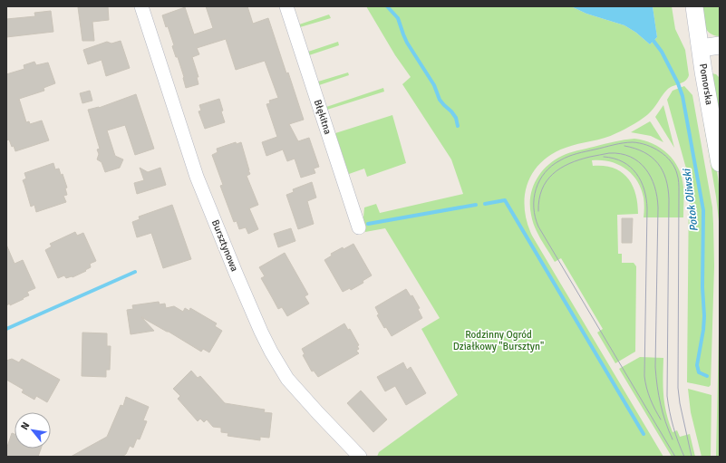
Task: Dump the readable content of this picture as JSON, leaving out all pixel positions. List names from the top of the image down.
{
  "streets": {
    "street": ["Pomorska", "Błękitna", "Bursztynowa"]
  },
  "water": ["Potok Oliwski"],
  "parks": ["Rodzinny Ogród Działkowy \"Bursztyn\""],
  "north": "top left"
}
